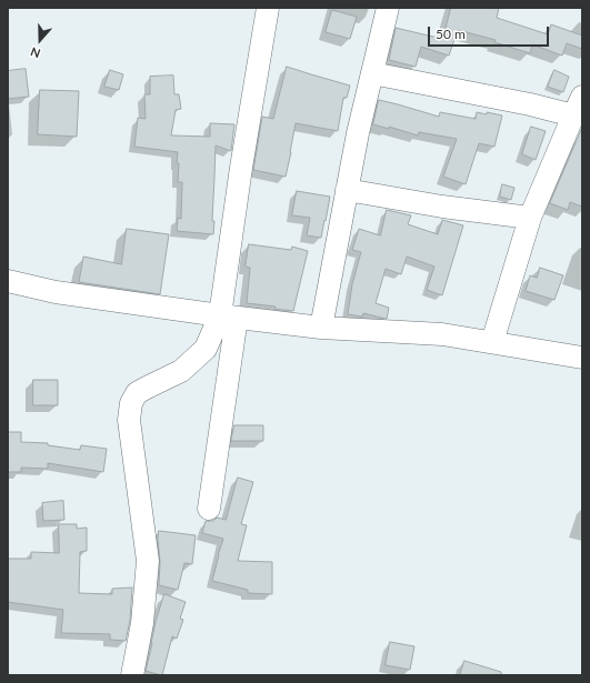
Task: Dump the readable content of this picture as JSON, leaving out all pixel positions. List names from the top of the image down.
{
  "scale_bar": "50 m",
  "north": "bottom"
}
